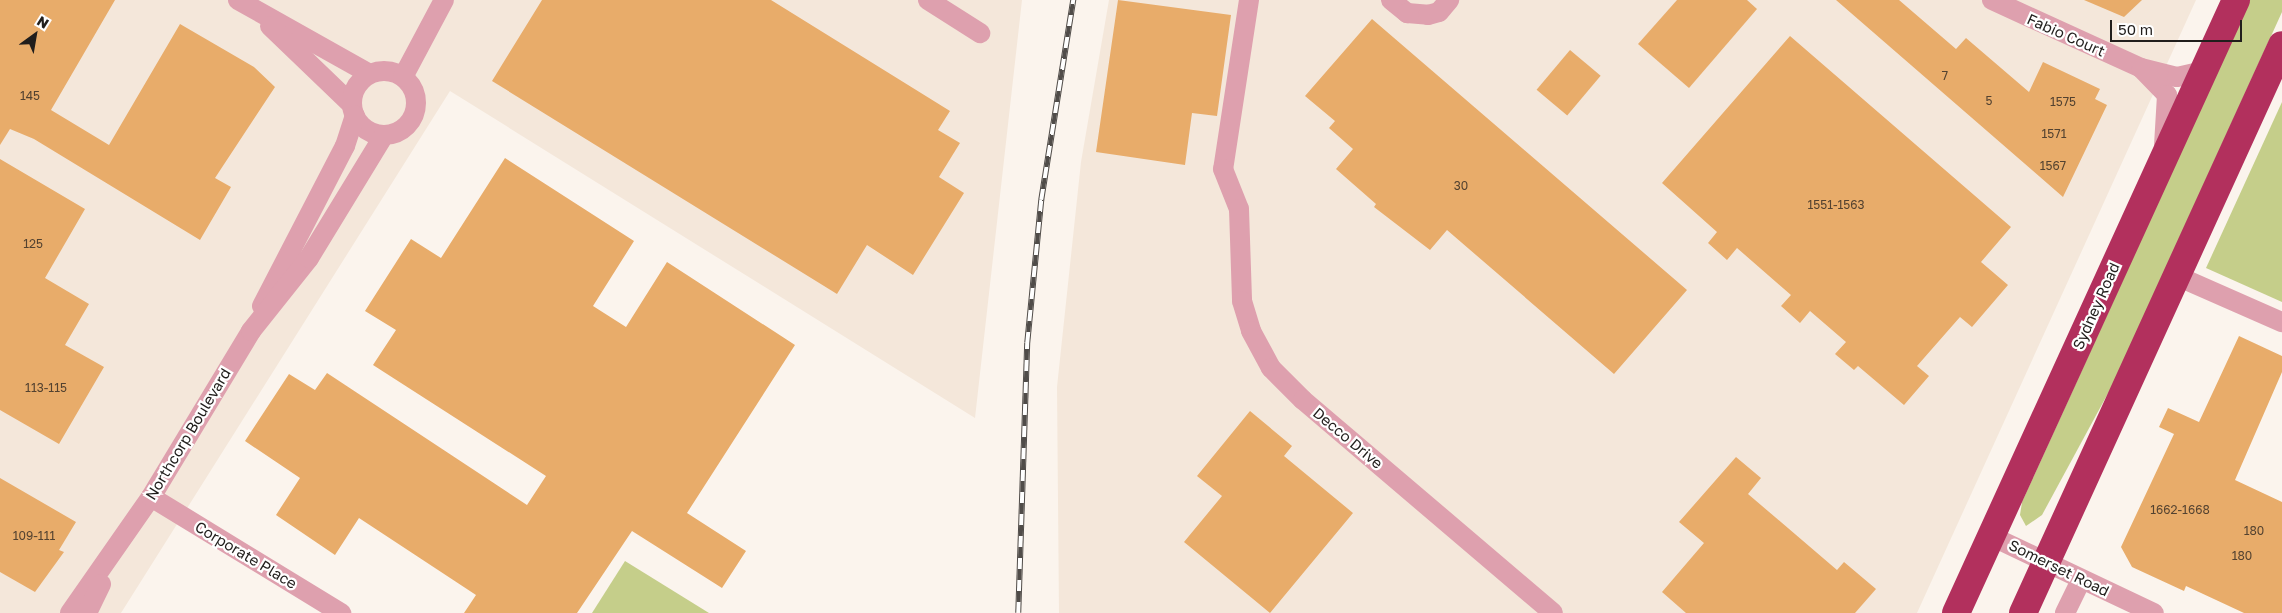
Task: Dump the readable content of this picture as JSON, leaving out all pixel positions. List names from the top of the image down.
{
  "streets": {
    "highway": ["Sydney Road"],
    "street": [
      "Fabio Court",
      "Northcorp Boulevard",
      "Decco Drive",
      "Corporate Place",
      "Somerset Road"
    ]
  },
  "crossings": [
    ["Fabio Court", "Sydney Road"],
    ["Sydney Road", "Somerset Road"],
    ["Northcorp Boulevard", "Corporate Place"]
  ],
  "house_numbers": [
    "7",
    "145",
    "5",
    "1575",
    "1571",
    "1567",
    "30",
    "1551-1563",
    "125",
    "113-115",
    "1662-1668",
    "180",
    "109-111",
    "180"
  ],
  "scale_bar": "50 m",
  "north": "top right"
}
